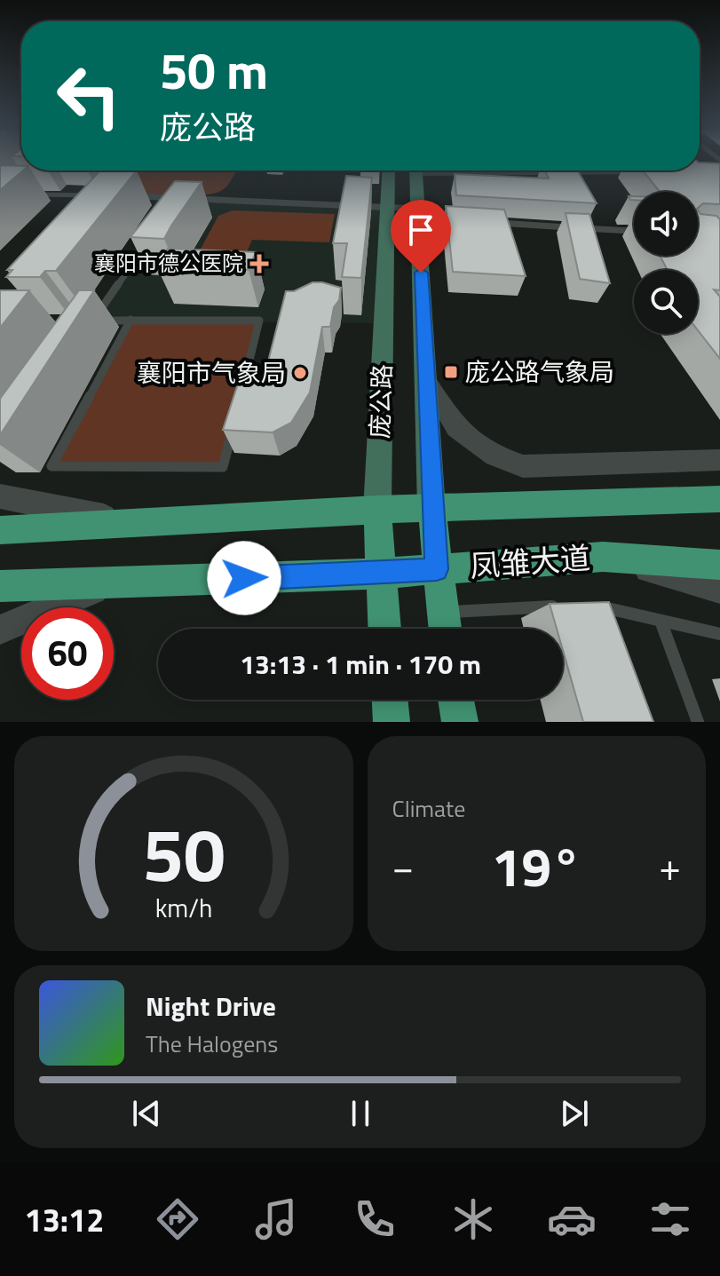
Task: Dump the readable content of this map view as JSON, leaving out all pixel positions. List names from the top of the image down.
{
  "streets": {
    "main road": ["庞公路", "凤雏大道"]
  },
  "crossings": [
    ["庞公路", "凤雏大道"]
  ],
  "places": {
    "health": ["襄阳市德公医院"],
    "transit": ["庞公路气象局"],
    "other": ["襄阳市气象局"]
  },
  "page": {
    "turn": ["50 m", "庞公路"],
    "limit": "60",
    "trip": "13:13 · 1 min · 170 m",
    "tile": "Climate",
    "heat": ["−", "19°", "+"],
    "song": ["Night Drive", "The Halogens"],
    "tabs": "13:12",
    "gauge": ["50", "km/h"]
  }
}
